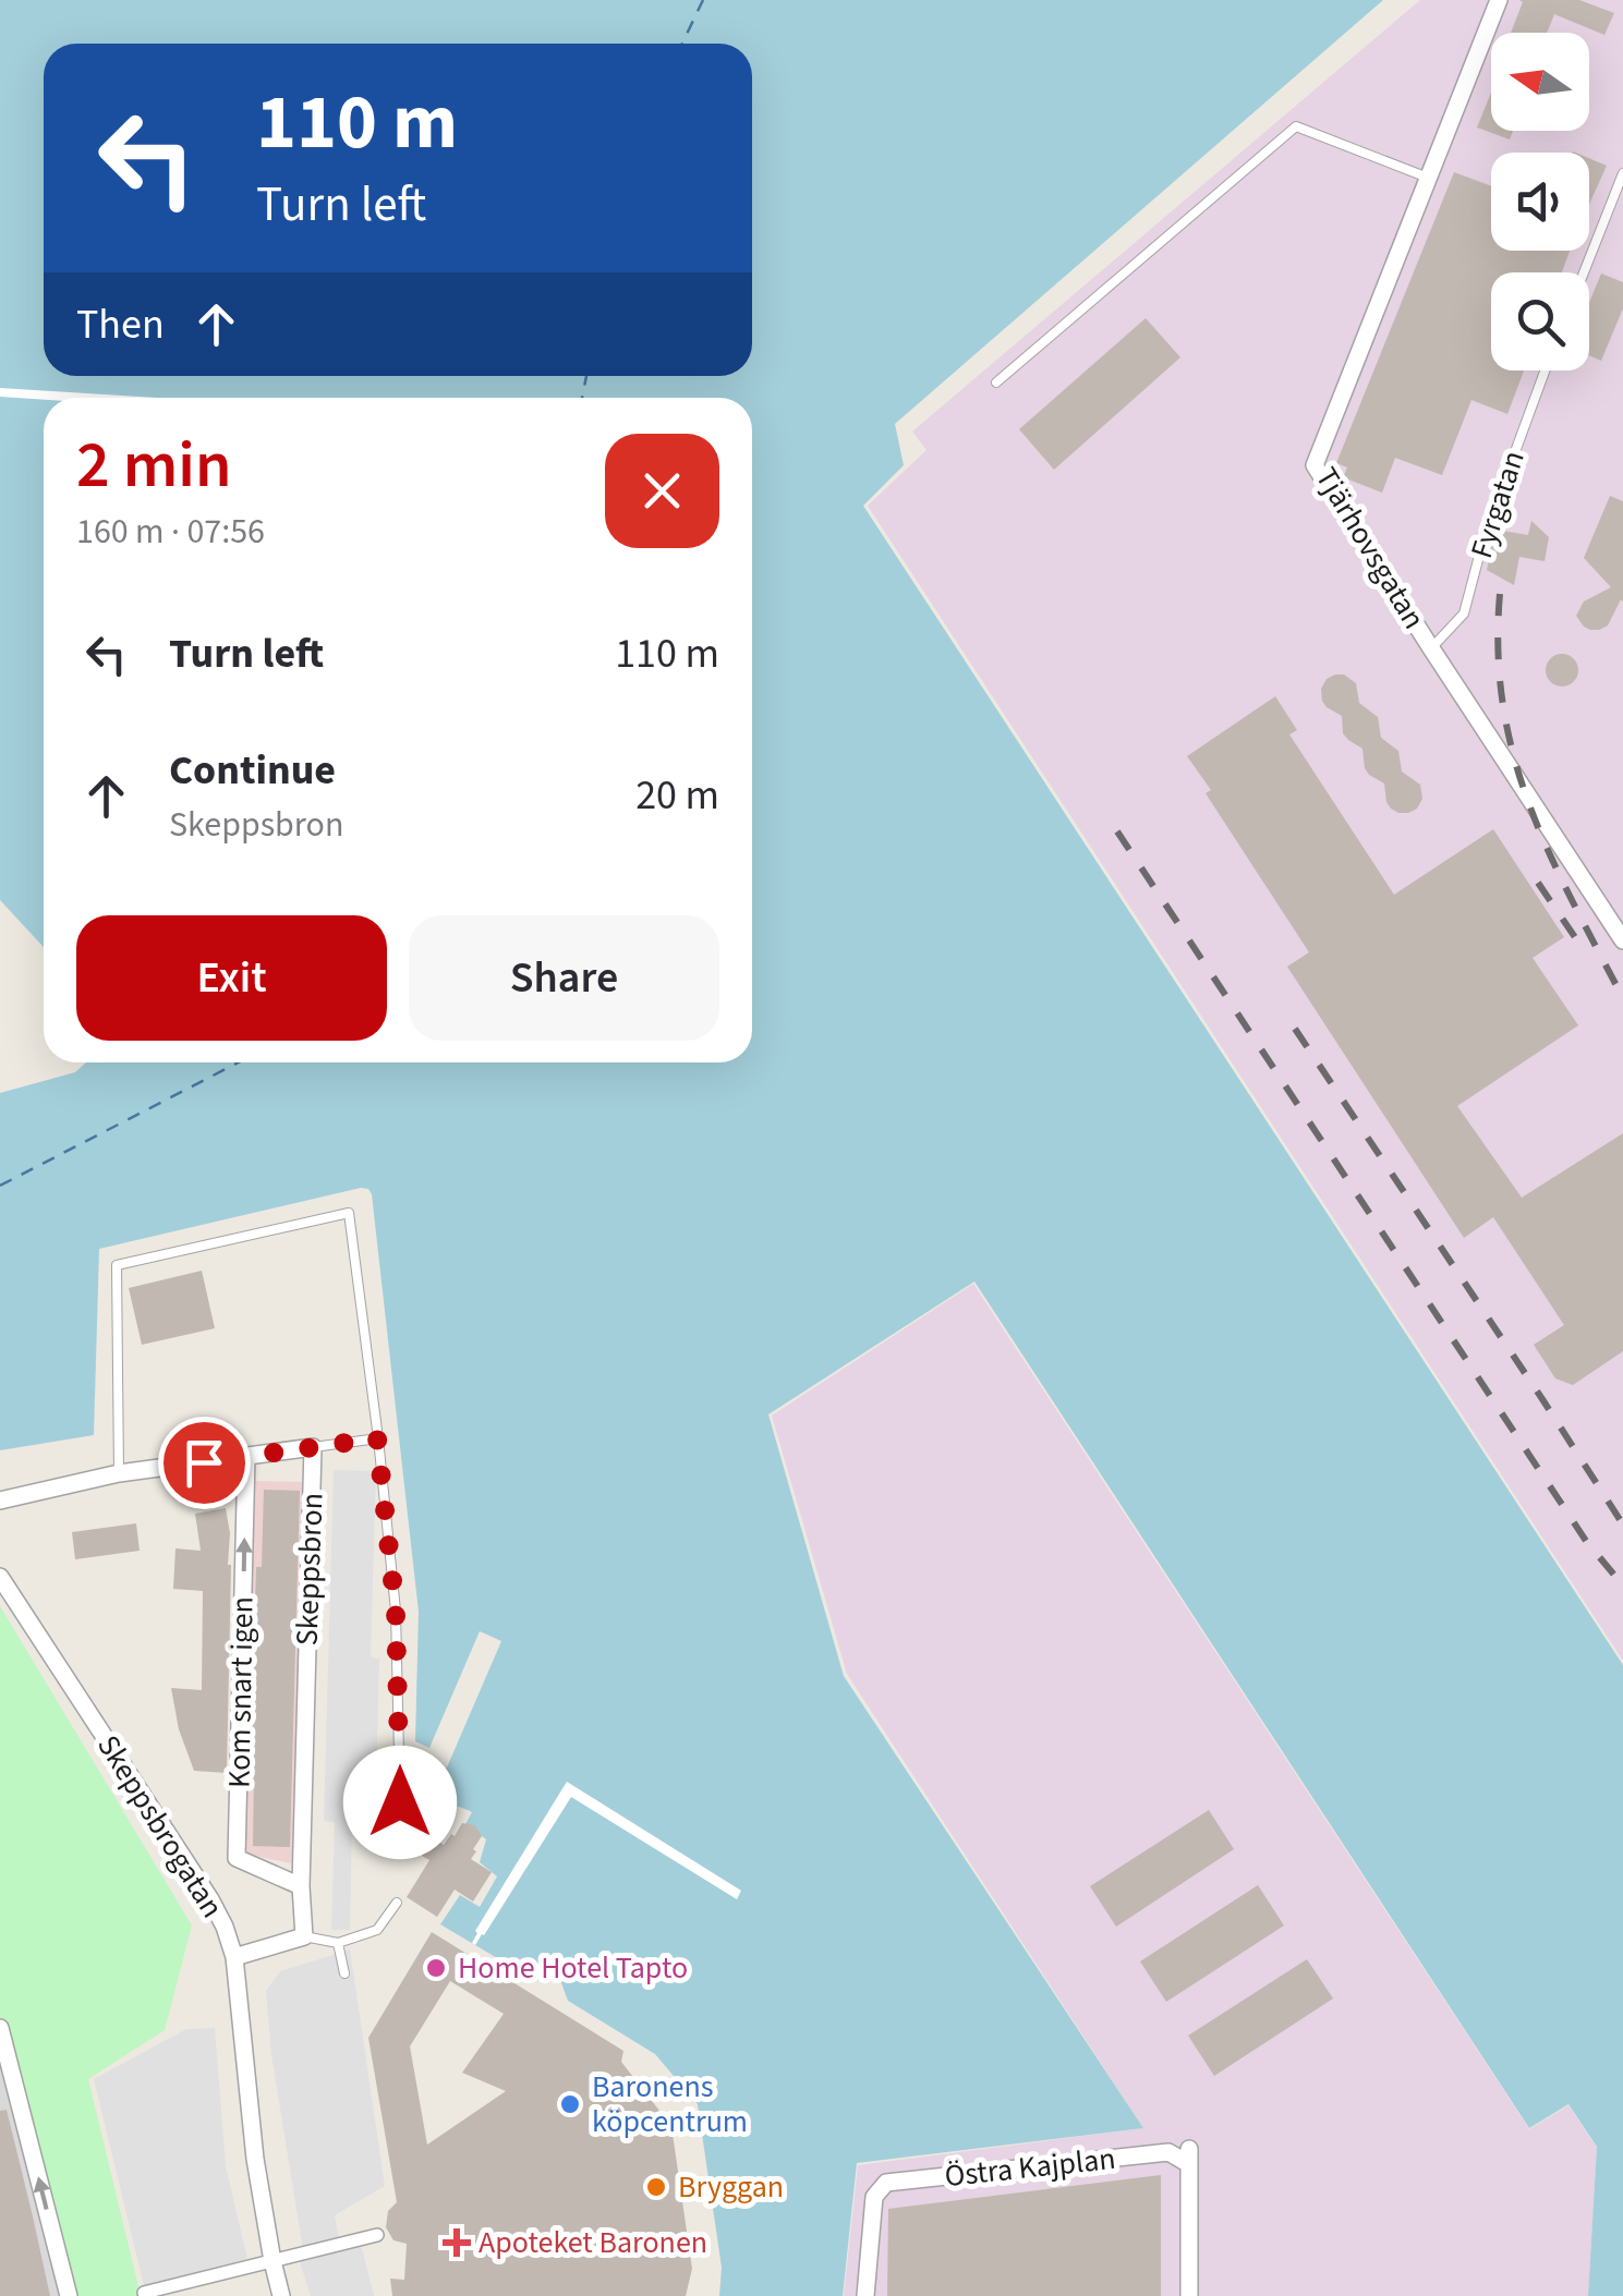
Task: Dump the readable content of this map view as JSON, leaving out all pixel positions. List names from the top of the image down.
{
  "streets": {
    "street": [
      "Tjärhovsgatan",
      "Skeppsbron",
      "Kom snart igen",
      "Skeppsbrogatan",
      "Östra Kajplan"
    ],
    "lane": ["Fyrgatan"]
  },
  "crossings": [
    ["Fyrgatan", "Tjärhovsgatan"],
    ["Skeppsbron", "Kom snart igen"]
  ],
  "one_way": ["Kom snart igen"],
  "places": {
    "other": ["Home Hotel Tapto", "Baronens köpcentrum", "Bryggan"],
    "health": ["Apoteket Baronen"]
  },
  "north": "left",
  "page": {
    "turn": ["110 m", "Turn left"],
    "then": "Then",
    "heading": ["2 min", "160 m · 07:56"],
    "list": [
      {
        "name": "Turn left",
        "value": "110 m"
      },
      {
        "name": "Continue",
        "note": "Skeppsbron",
        "value": "20 m"
      }
    ],
    "buttons": ["Exit", "Share"]
  }
}
